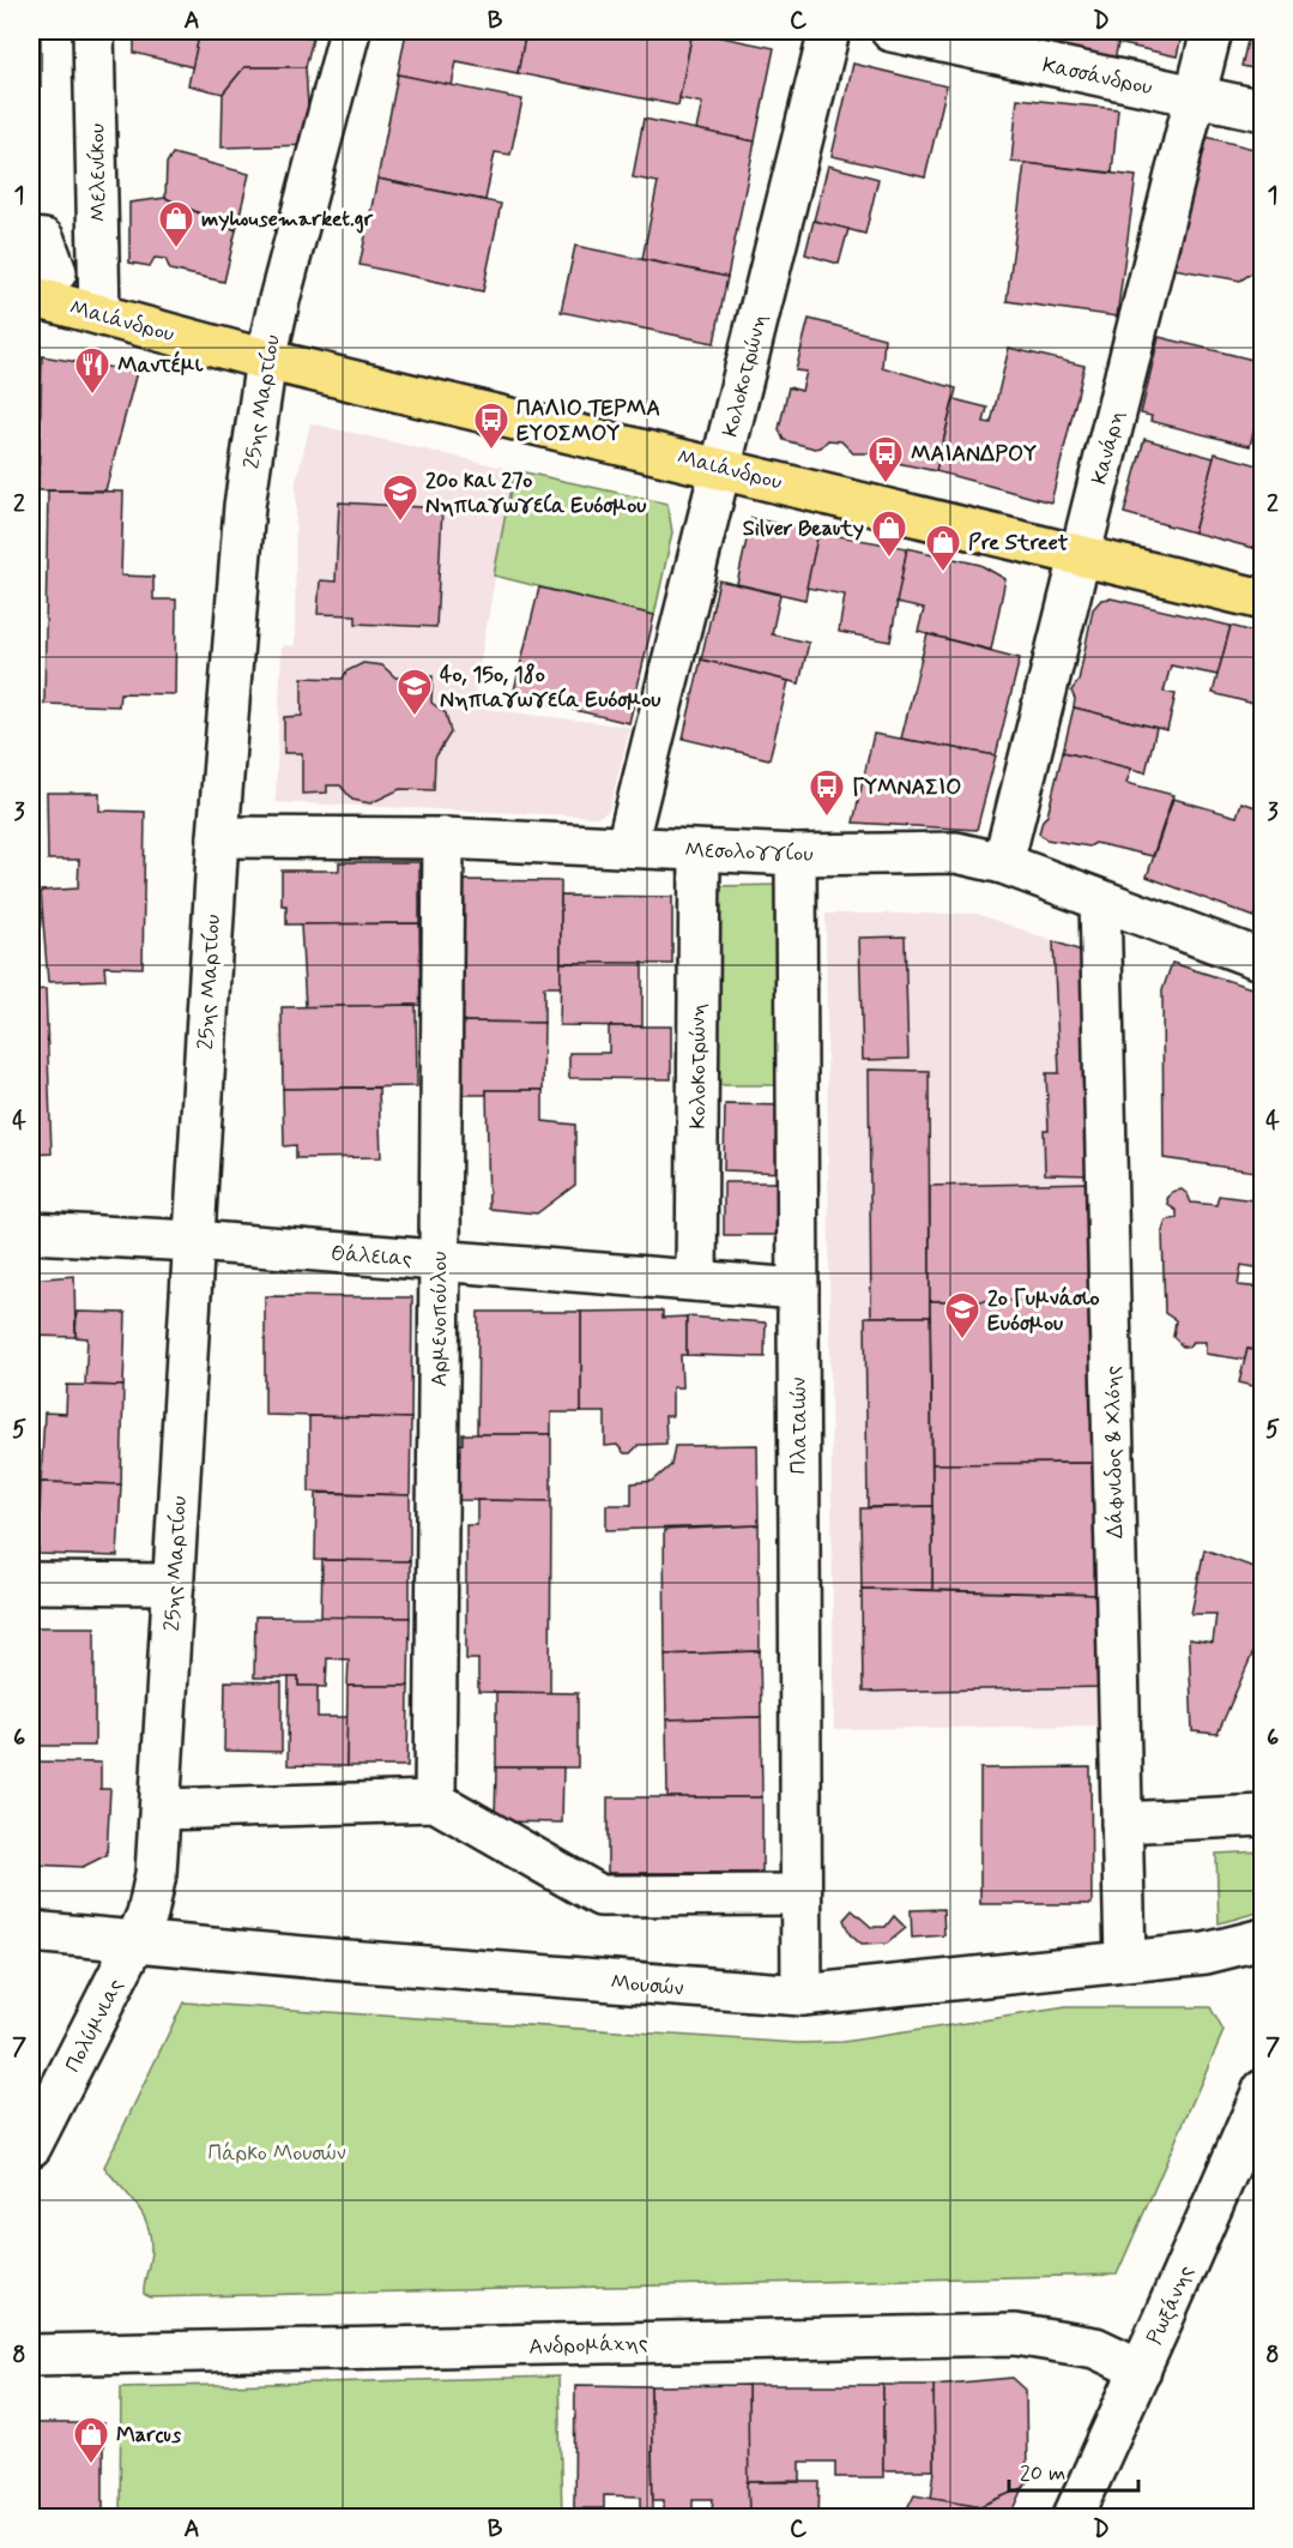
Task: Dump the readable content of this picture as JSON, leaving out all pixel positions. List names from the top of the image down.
{
  "streets": {
    "main road": ["Μαιάνδρου"],
    "street": [
      "Κασσάνδρου",
      "Μελενίκου",
      "Κολοκοτρώνη",
      "25ης Μαρτίου",
      "Κανάρη",
      "Μεσολογγίου",
      "Θάλειας",
      "Αρμενοπούλου",
      "Πλαταιών",
      "Δάφνιδος & Χλόης",
      "Μουσών",
      "Πολύμνιας",
      "Ρωξάνης",
      "Ανδρομάχης"
    ]
  },
  "crossings": [
    ["Κασσάνδρου", "Κανάρη"],
    ["Μελενίκου", "Μαιάνδρου"],
    ["Μαιάνδρου", "Κολοκοτρώνη"],
    ["Μαιάνδρου", "25ης Μαρτίου"],
    ["Μαιάνδρου", "Κανάρη"],
    ["Κολοκοτρώνη", "Μεσολογγίου"],
    ["Κολοκοτρώνη", "Θάλειας"],
    ["25ης Μαρτίου", "Μεσολογγίου"],
    ["25ης Μαρτίου", "Θάλειας"],
    ["25ης Μαρτίου", "Μουσών"],
    ["25ης Μαρτίου", "Πολύμνιας"],
    ["Κανάρη", "Μεσολογγίου"],
    ["Μεσολογγίου", "Αρμενοπούλου"],
    ["Μεσολογγίου", "Πλαταιών"],
    ["Μεσολογγίου", "Δάφνιδος & Χλόης"],
    ["Θάλειας", "Αρμενοπούλου"],
    ["Θάλειας", "Πλαταιών"],
    ["Πλαταιών", "Μουσών"],
    ["Δάφνιδος & Χλόης", "Μουσών"],
    ["Μουσών", "Πολύμνιας"],
    ["Ρωξάνης", "Ανδρομάχης"]
  ],
  "parks": ["Πάρκο Μουσών"],
  "places": {
    "shop": [
      "myhousemarket.gr",
      "Silver Beauty",
      "Pre Street",
      "Marcus"
    ],
    "restaurant": ["Μαντέμι"],
    "bus stop": ["ΠΑΛΙΟ ΤΕΡΜΑ ΕΥΟΣΜΟΥ", "ΜΑΙΑΝΔΡΟΥ", "ΓΥΜΝΑΣΙΟ"],
    "school or university": ["20ο και 27ο Νηπιαγωγεία Ευόσμου", "4ο, 15ο, 18ο Νηπιαγωγεία Ευόσμου", "2ο Γυμνάσιο Ευόσμου"]
  },
  "scale_bar": "20 m",
  "grid": {
    "columns": [
      "A",
      "B",
      "C",
      "D"
    ],
    "rows": [
      "1",
      "2",
      "3",
      "4",
      "5",
      "6",
      "7",
      "8"
    ]
  }
}
